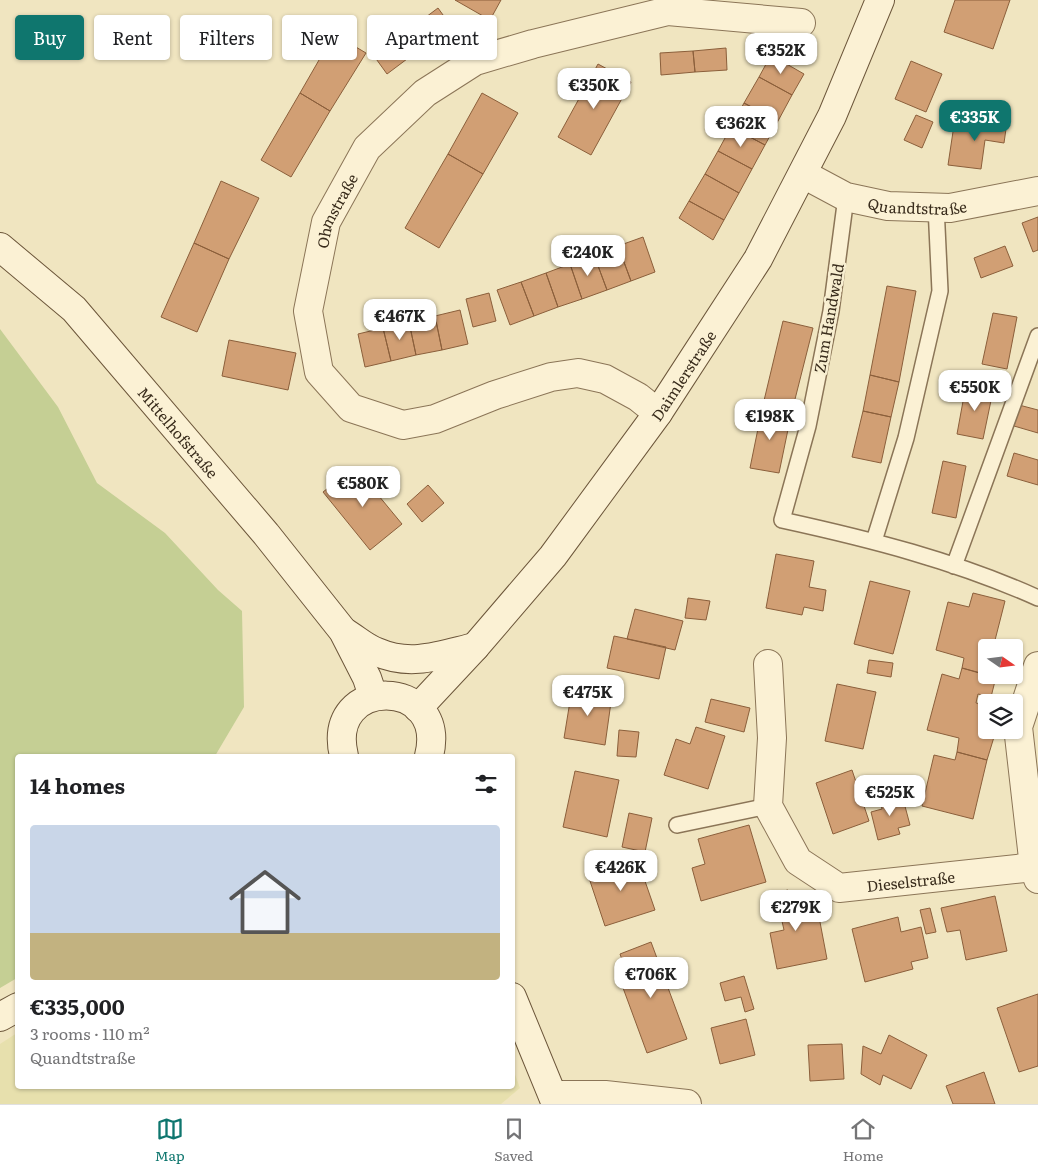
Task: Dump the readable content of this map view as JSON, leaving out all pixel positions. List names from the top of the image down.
{
  "streets": {
    "street": [
      "Quandtstraße",
      "Ohmstraße",
      "Daimlerstraße",
      "Mittelhofstraße",
      "Dieselstraße"
    ],
    "lane": ["Zum Handwald"]
  },
  "crossings": [
    ["Quandtstraße", "Zum Handwald"],
    ["Quandtstraße", "Daimlerstraße"],
    ["Ohmstraße", "Daimlerstraße"],
    ["Daimlerstraße", "Mittelhofstraße"]
  ],
  "north": "right",
  "page": {
    "chip": [
      "Buy",
      "Rent",
      "Filters",
      "New",
      "Apartment"
    ],
    "price": [
      "€352K",
      "€350K",
      "€335K",
      "€362K",
      "€240K",
      "€467K",
      "€550K",
      "€198K",
      "€580K",
      "€475K",
      "€525K",
      "€426K",
      "€279K",
      "€706K"
    ],
    "heading": "14 homes",
    "list": [
      {
        "name": "€335,000",
        "note": "3 rooms · 110 m² · Quandtstraße"
      }
    ],
    "tabs": ["Map", "Saved", "Home"]
  }
}
